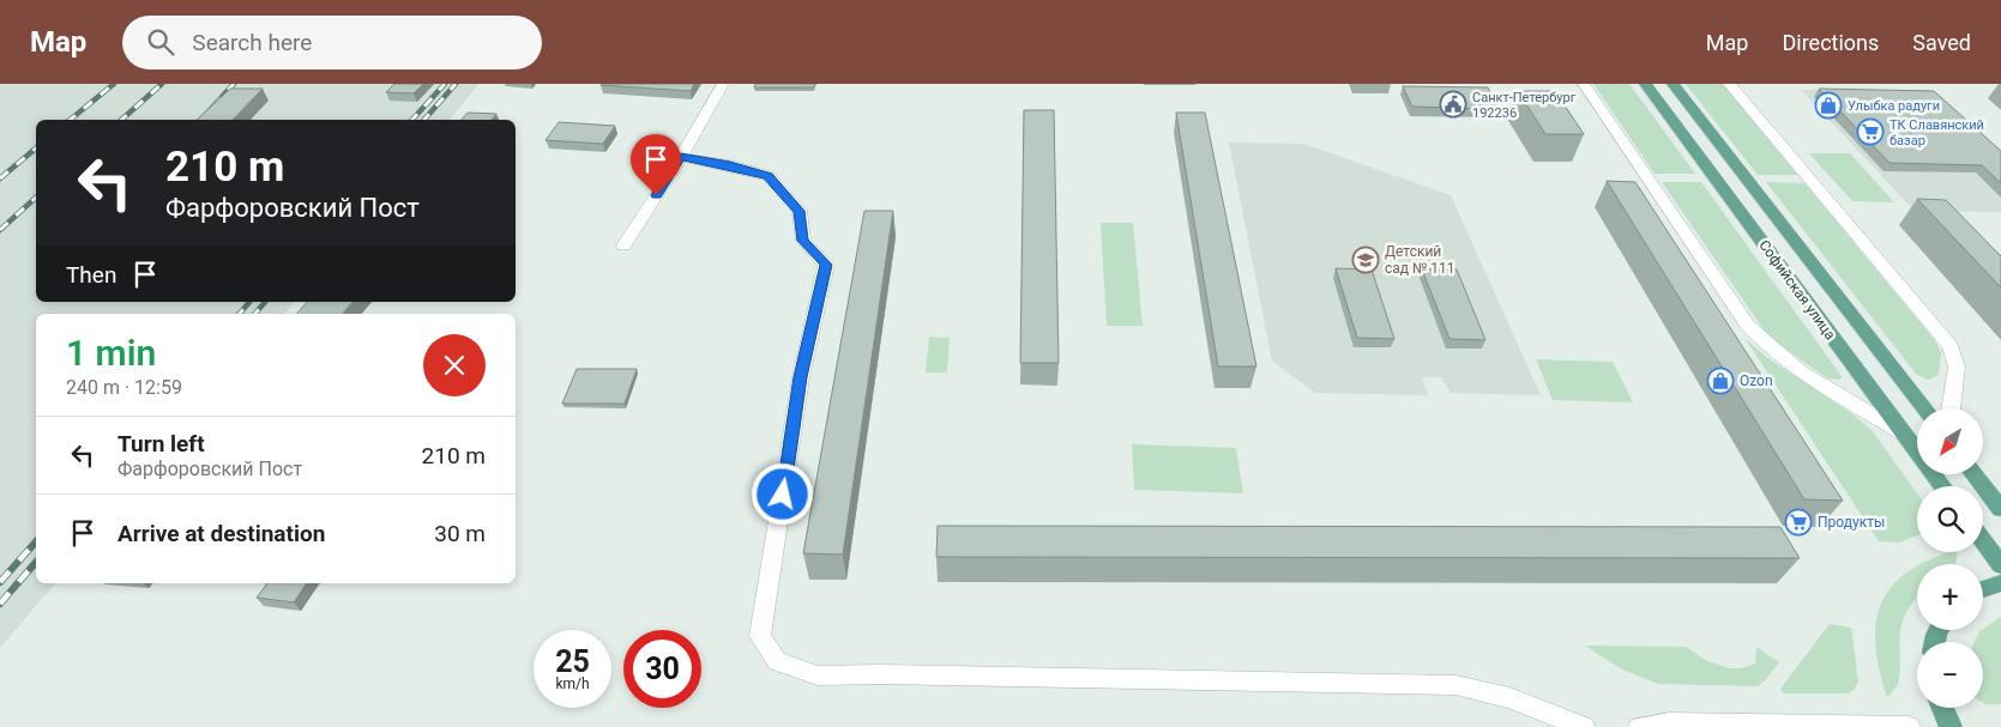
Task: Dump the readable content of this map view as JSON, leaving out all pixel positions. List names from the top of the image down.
{
  "streets": {
    "main road": ["Софийская улица"]
  },
  "places": {
    "public building": ["Санкт-Петербург 192236"],
    "shop": ["Улыбка радуги", "Ozon"],
    "supermarket": ["ТК Славянский базар", "Продукты"],
    "school or university": ["Детский сад № 111"]
  },
  "north": "bottom left",
  "page": {
    "header": "Map",
    "search": "Search here",
    "nav": ["Map", "Directions", "Saved"],
    "turn": ["210 m", "Фарфоровский Пост"],
    "then": "Then",
    "heading": ["1 min", "240 m · 12:59"],
    "map_buttons": ["+", "−"],
    "list": [
      {
        "name": "Turn left",
        "note": "Фарфоровский Пост",
        "value": "210 m"
      },
      {
        "name": "Arrive at destination",
        "value": "30 m"
      }
    ],
    "speed": "25 km/h",
    "limit": "30"
  }
}
